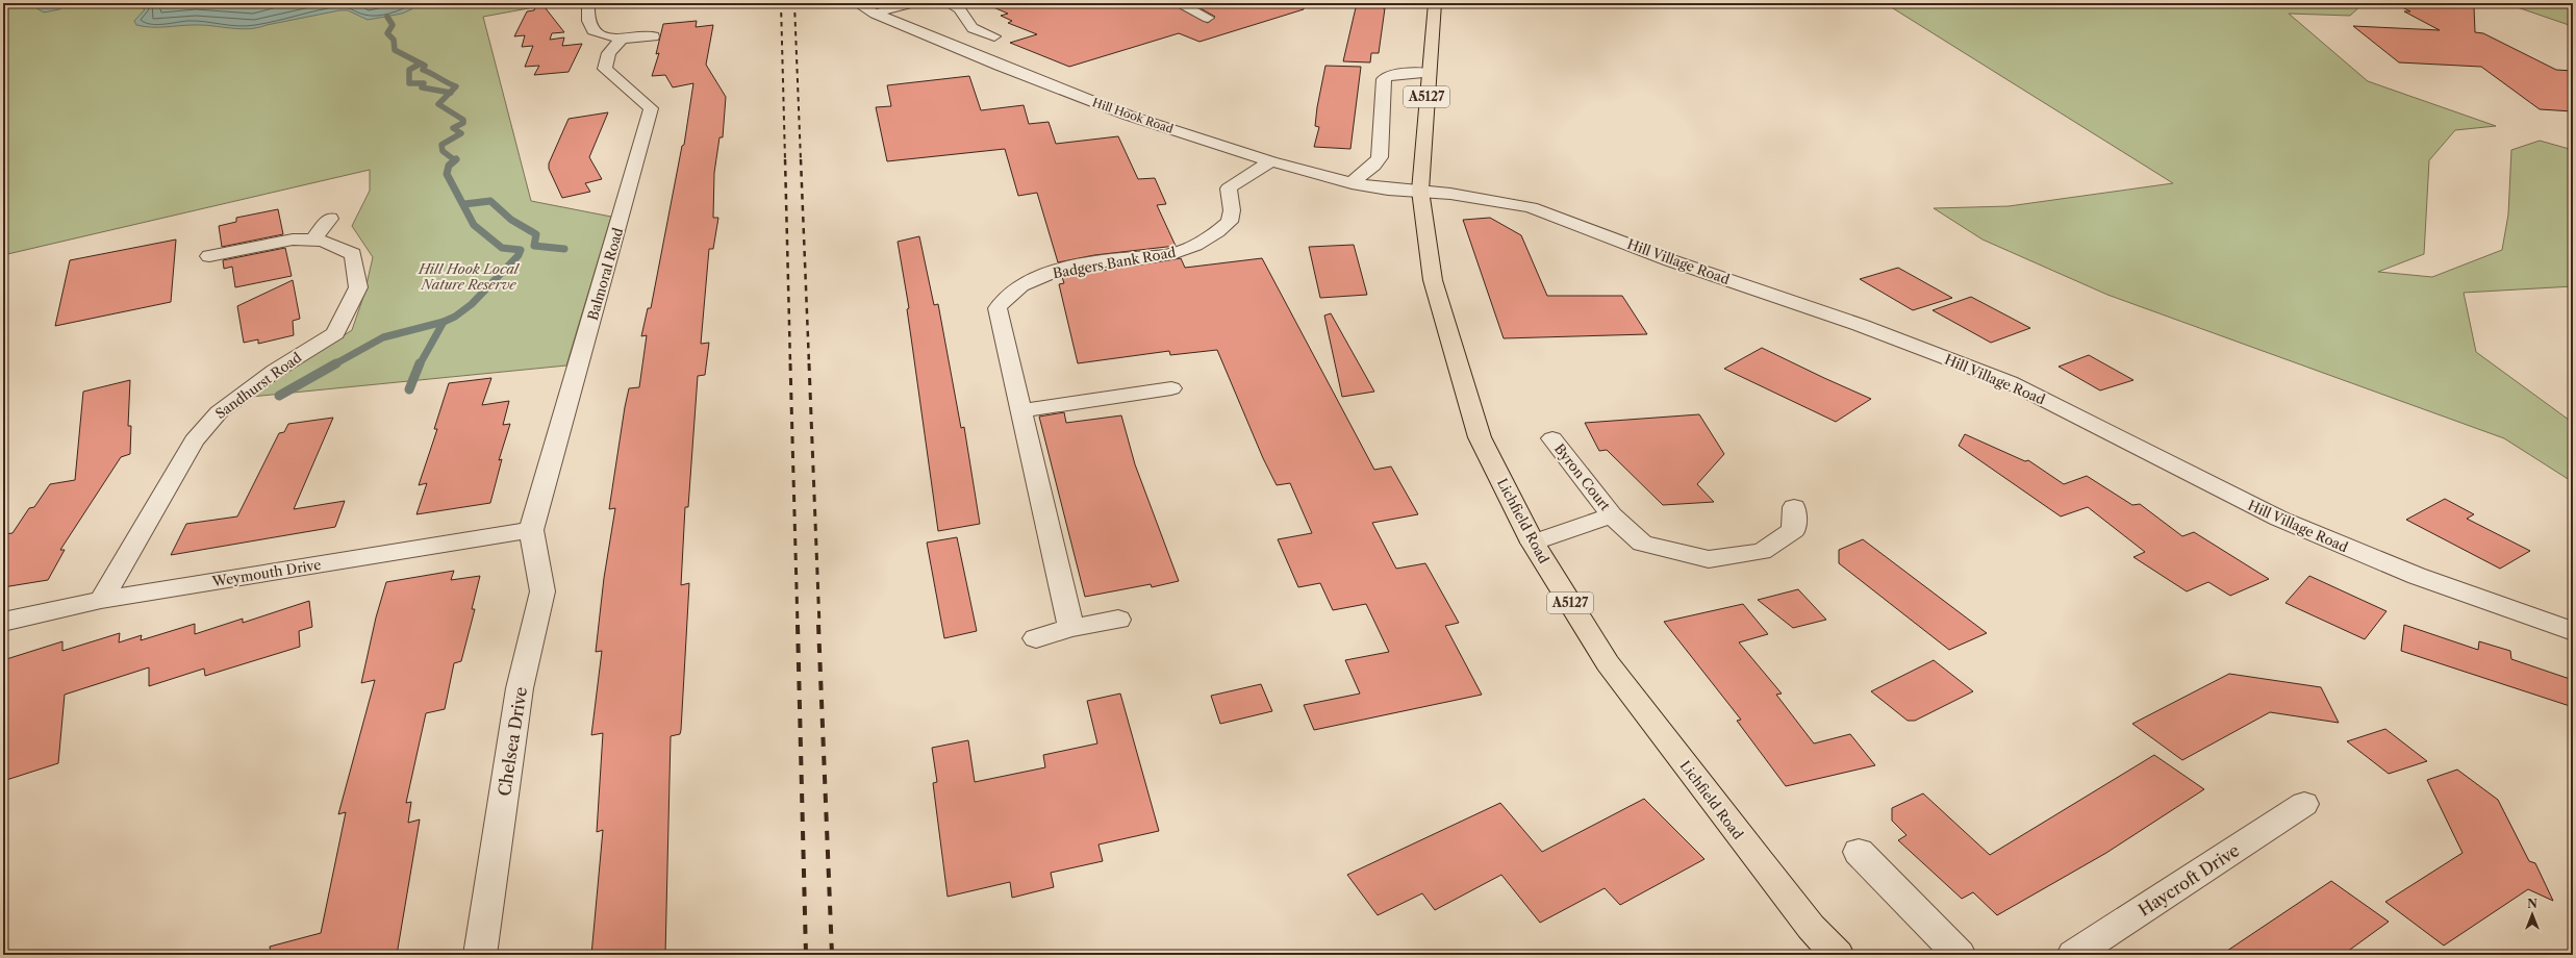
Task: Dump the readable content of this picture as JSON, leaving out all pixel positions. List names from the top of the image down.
{
  "streets": {
    "main road": ["A5127", "Lichfield Road"],
    "street": [
      "Hill Hook Road",
      "Hill Village Road",
      "Badgers Bank Road",
      "Balmoral Road",
      "Sandhurst Road",
      "Byron Court",
      "Weymouth Drive",
      "Chelsea Drive",
      "Haycroft Drive"
    ]
  },
  "crossings": [
    ["Hill Hook Road", "Hill Village Road"],
    ["Hill Hook Road", "Badgers Bank Road"],
    ["Hill Hook Road", "Lichfield Road"],
    ["Hill Village Road", "Lichfield Road"],
    ["Balmoral Road", "Weymouth Drive"],
    ["Balmoral Road", "Chelsea Drive"],
    ["Sandhurst Road", "Weymouth Drive"],
    ["Byron Court", "Lichfield Road"],
    ["Weymouth Drive", "Chelsea Drive"]
  ],
  "parks": ["Hill Hook Local Nature Reserve"],
  "north": "top"
}
